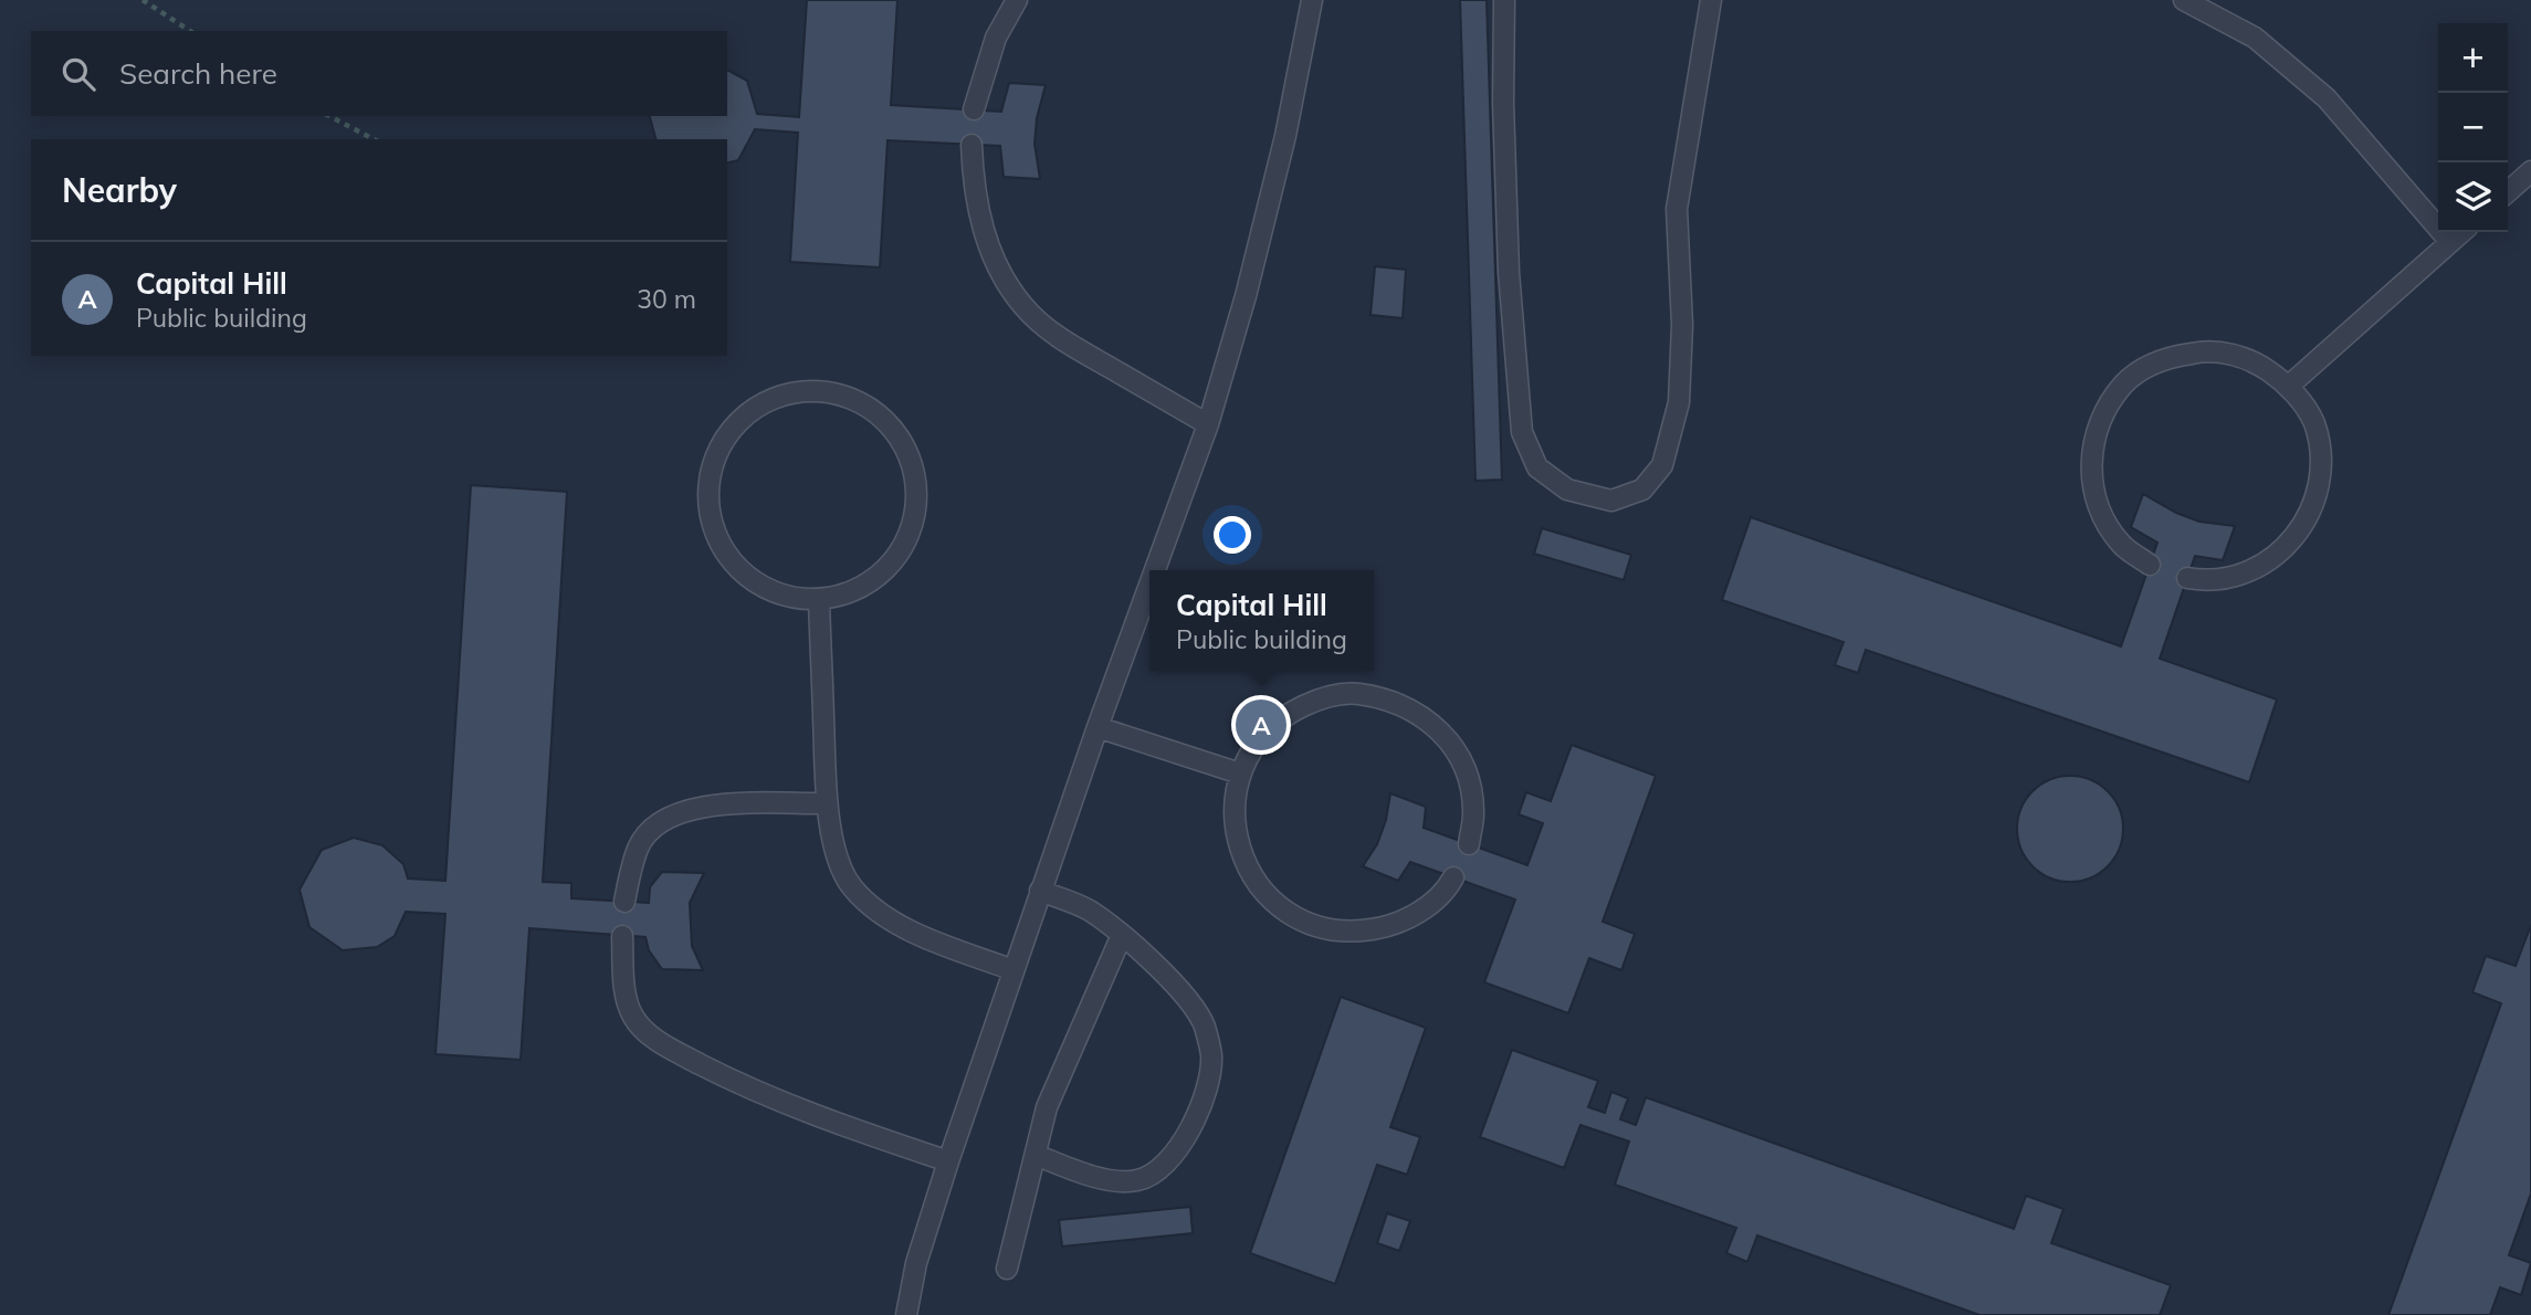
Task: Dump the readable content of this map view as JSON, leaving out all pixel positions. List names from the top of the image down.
{
  "page": {
    "map_buttons": ["+", "−"],
    "search": "Search here",
    "heading": "Nearby",
    "list": [
      {
        "mark": "A",
        "name": "Capital Hill",
        "note": "Public building",
        "value": "30 m"
      }
    ],
    "popup": ["Capital Hill", "Public building"],
    "pins": "A"
  }
}
